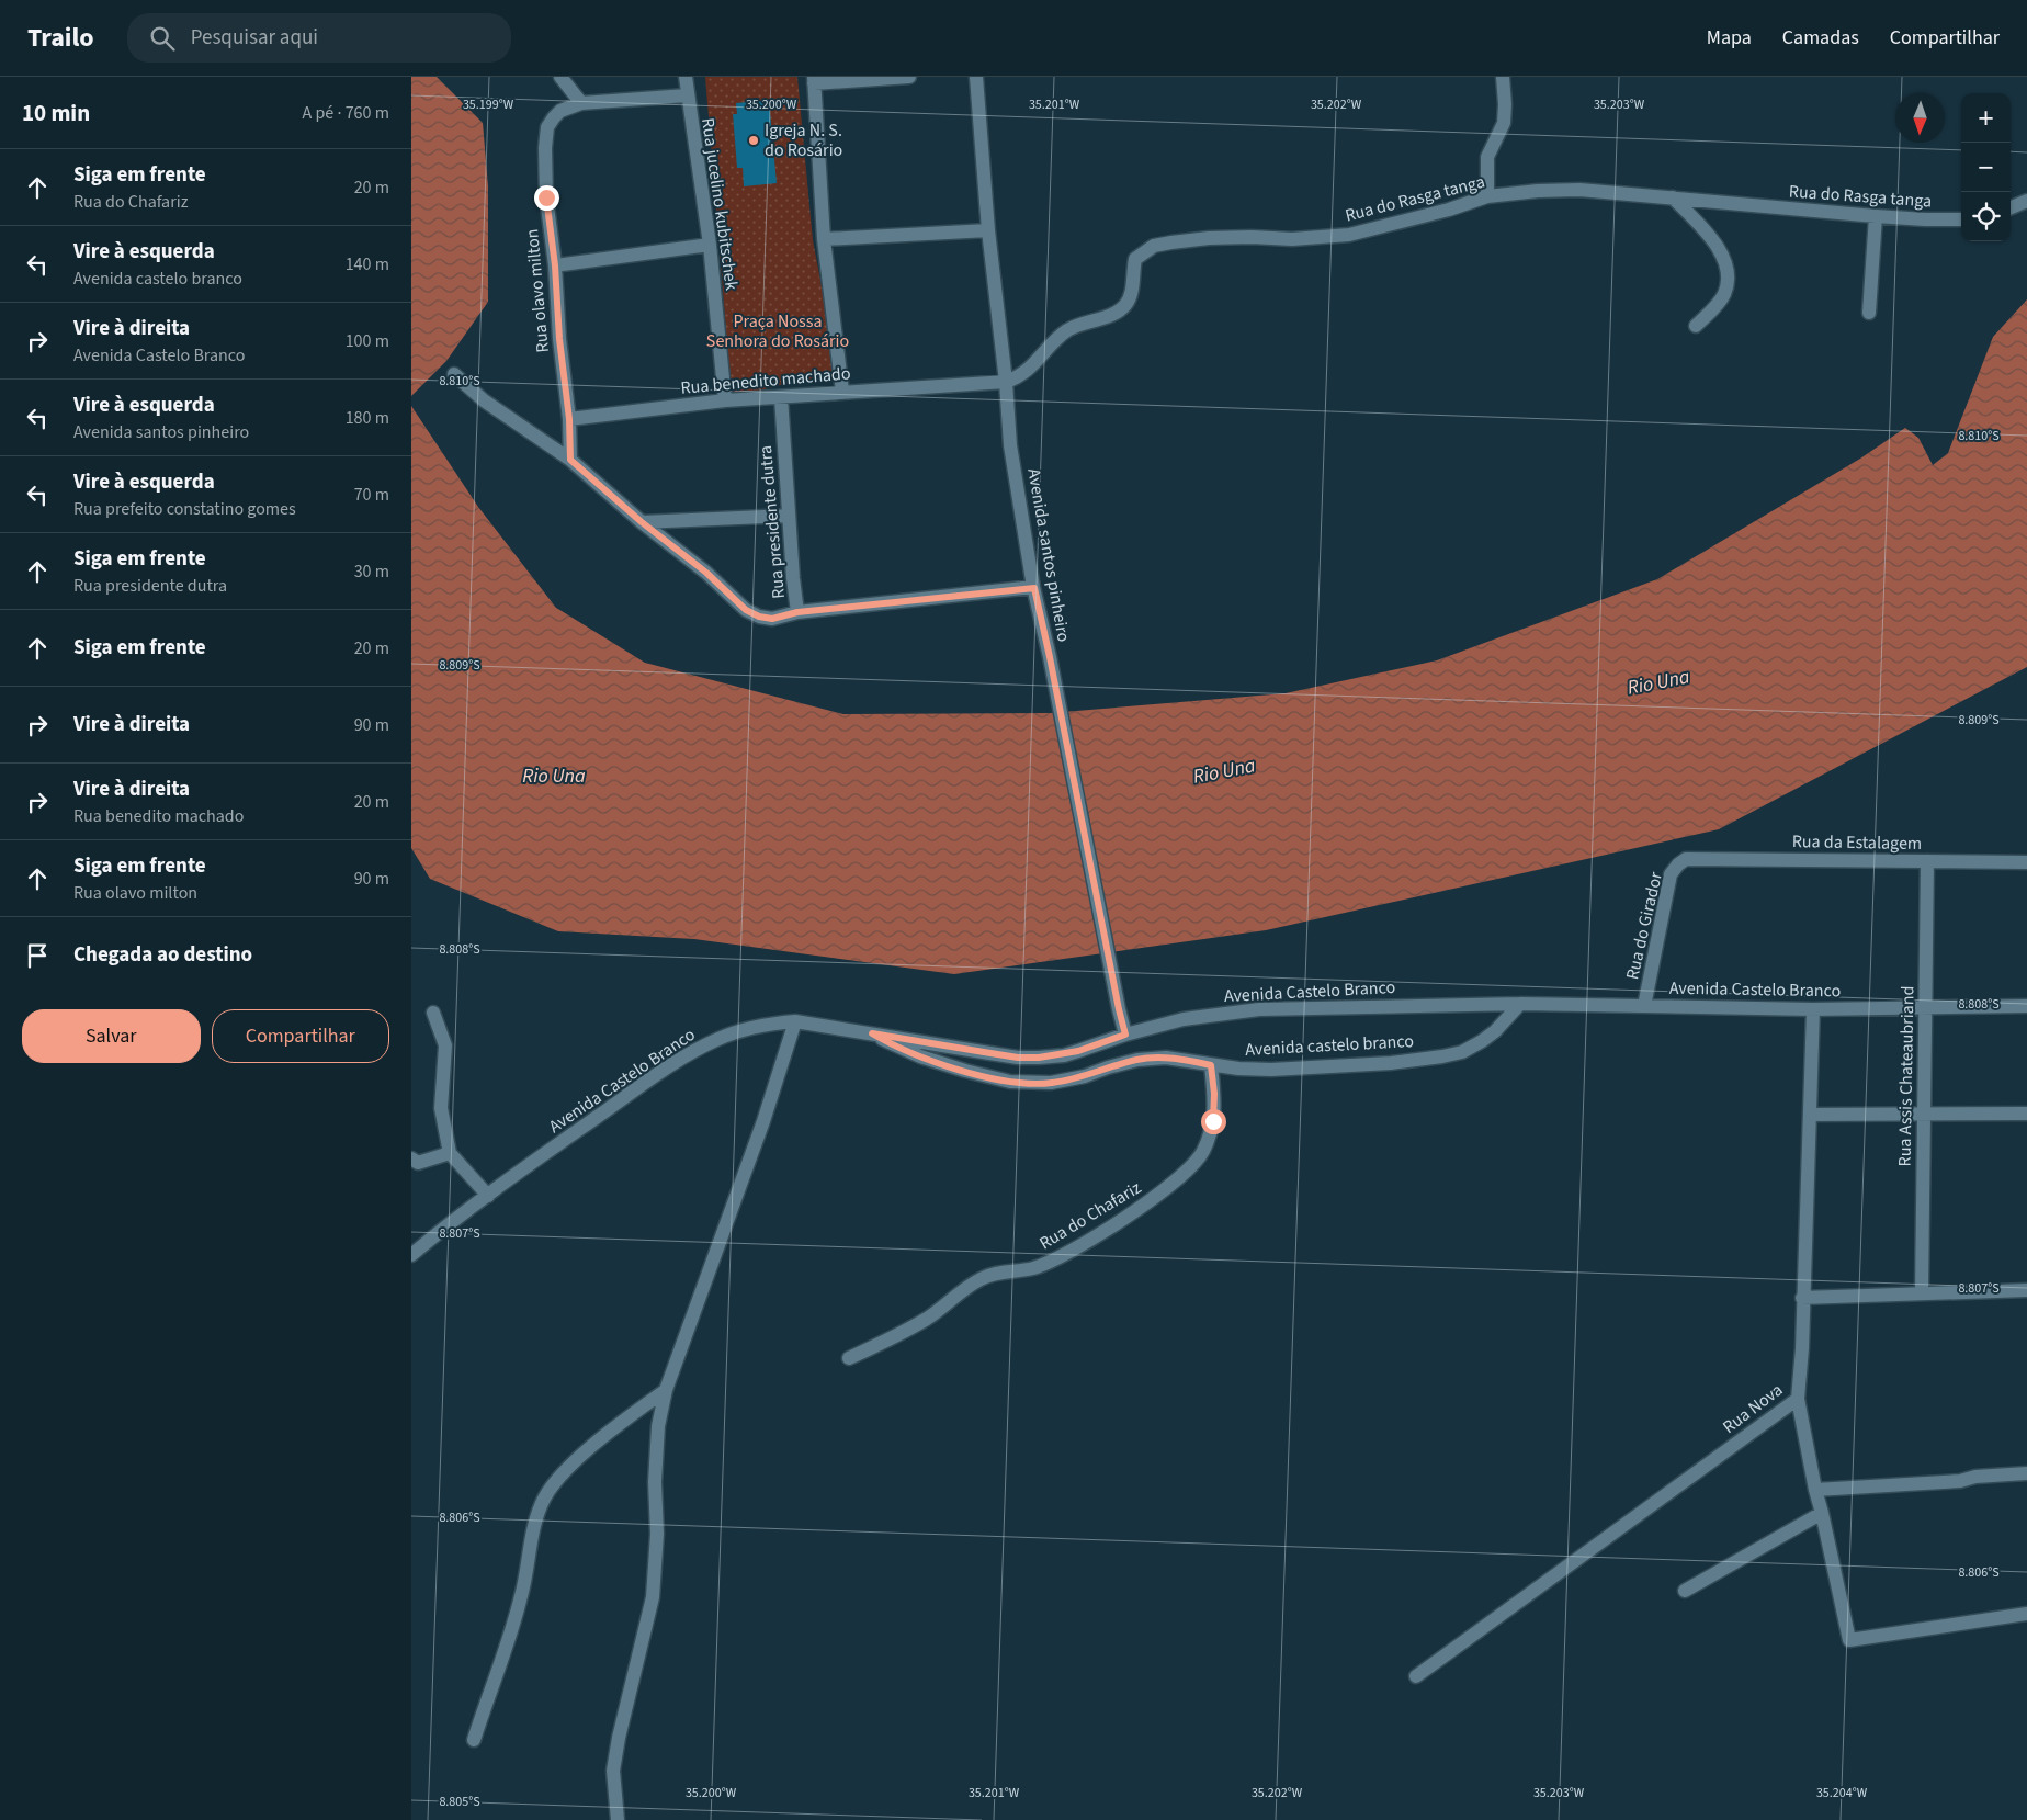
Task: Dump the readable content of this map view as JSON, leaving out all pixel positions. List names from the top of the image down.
{
  "streets": {
    "street": [
      "Rua do Rasga tanga",
      "Rua jucelino kubitschek",
      "Rua olavo milton",
      "Rua benedito machado",
      "Rua presidente dutra",
      "Avenida santos pinheiro",
      "Rua da Estalagem",
      "Rua do Girador",
      "Avenida Castelo Branco",
      "Avenida castelo branco",
      "Rua Assis Chateaubriand",
      "Rua do Chafariz",
      "Rua Nova"
    ]
  },
  "crossings": [
    ["Rua do Rasga tanga", "Rua benedito machado"],
    ["Rua do Rasga tanga", "Avenida santos pinheiro"],
    ["Rua jucelino kubitschek", "Rua olavo milton"],
    ["Rua jucelino kubitschek", "Rua benedito machado"],
    ["Rua olavo milton", "Rua benedito machado"],
    ["Rua benedito machado", "Rua presidente dutra"],
    ["Rua benedito machado", "Avenida santos pinheiro"],
    ["Rua presidente dutra", "Avenida santos pinheiro"],
    ["Avenida santos pinheiro", "Avenida Castelo Branco"],
    ["Rua da Estalagem", "Rua do Girador"],
    ["Rua da Estalagem", "Rua Assis Chateaubriand"],
    ["Rua do Girador", "Avenida Castelo Branco"],
    ["Avenida Castelo Branco", "Avenida castelo branco"],
    ["Avenida Castelo Branco", "Rua Assis Chateaubriand"],
    ["Avenida Castelo Branco", "Rua Nova"],
    ["Avenida castelo branco", "Rua do Chafariz"]
  ],
  "water": ["Rio Una"],
  "parks": ["Praça Nossa Senhora do Rosário"],
  "places": ["Igreja N. S. do Rosário"],
  "north": "bottom",
  "page": {
    "header": "Trailo",
    "search": "Pesquisar aqui",
    "nav": ["Mapa", "Camadas", "Compartilhar"],
    "heading": ["10 min", "A pé · 760 m"],
    "map_buttons": ["+", "−"],
    "list": [
      ["Siga em frente", "Rua do Chafariz", "20 m"],
      ["Vire à esquerda", "Avenida castelo branco", "140 m"],
      ["Vire à direita", "Avenida Castelo Branco", "100 m"],
      ["Vire à esquerda", "Avenida santos pinheiro", "180 m"],
      ["Vire à esquerda", "Rua prefeito constatino gomes", "70 m"],
      ["Siga em frente", "Rua presidente dutra", "30 m"],
      ["Siga em frente", "20 m"],
      ["Vire à direita", "90 m"],
      ["Vire à direita", "Rua benedito machado", "20 m"],
      ["Siga em frente", "Rua olavo milton", "90 m"],
      "Chegada ao destino"
    ],
    "buttons": ["Salvar", "Compartilhar"]
  },
  "coordinates": [
    "35.199°W",
    "35.200°W",
    "35.201°W",
    "35.202°W",
    "35.203°W",
    "8.810°S",
    "8.809°S",
    "8.808°S",
    "8.807°S",
    "8.806°S",
    "35.204°W",
    "8.805°S"
  ]
}
